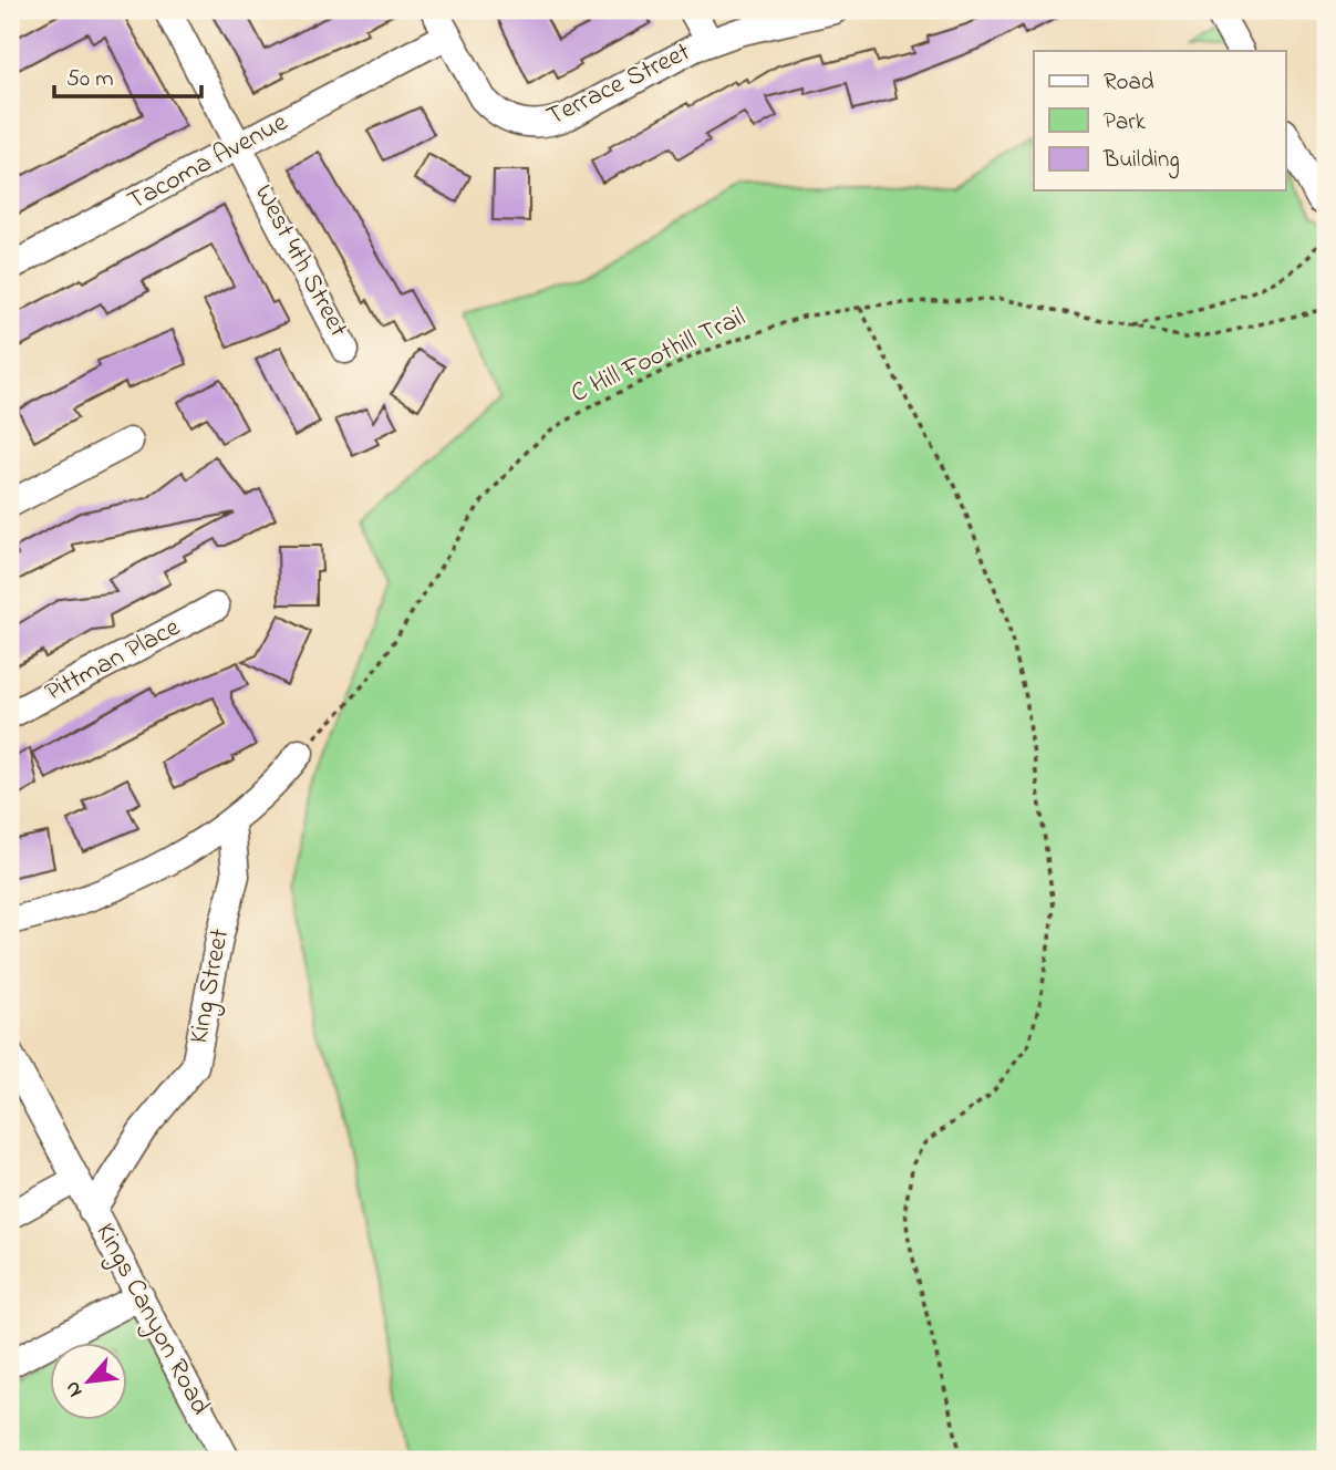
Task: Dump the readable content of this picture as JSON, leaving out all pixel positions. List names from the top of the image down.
{
  "streets": {
    "street": [
      "Terrace Street",
      "Tacoma Avenue",
      "West 4th Street",
      "Pittman Place",
      "King Street",
      "Kings Canyon Road"
    ],
    "path": ["C Hill Foothill Trail"]
  },
  "crossings": [
    ["Terrace Street", "Tacoma Avenue"],
    ["Tacoma Avenue", "West 4th Street"],
    ["King Street", "Kings Canyon Road"]
  ],
  "legend": ["Road", "Park", "Building"],
  "scale_bar": "50 m",
  "north": "bottom left"
}
